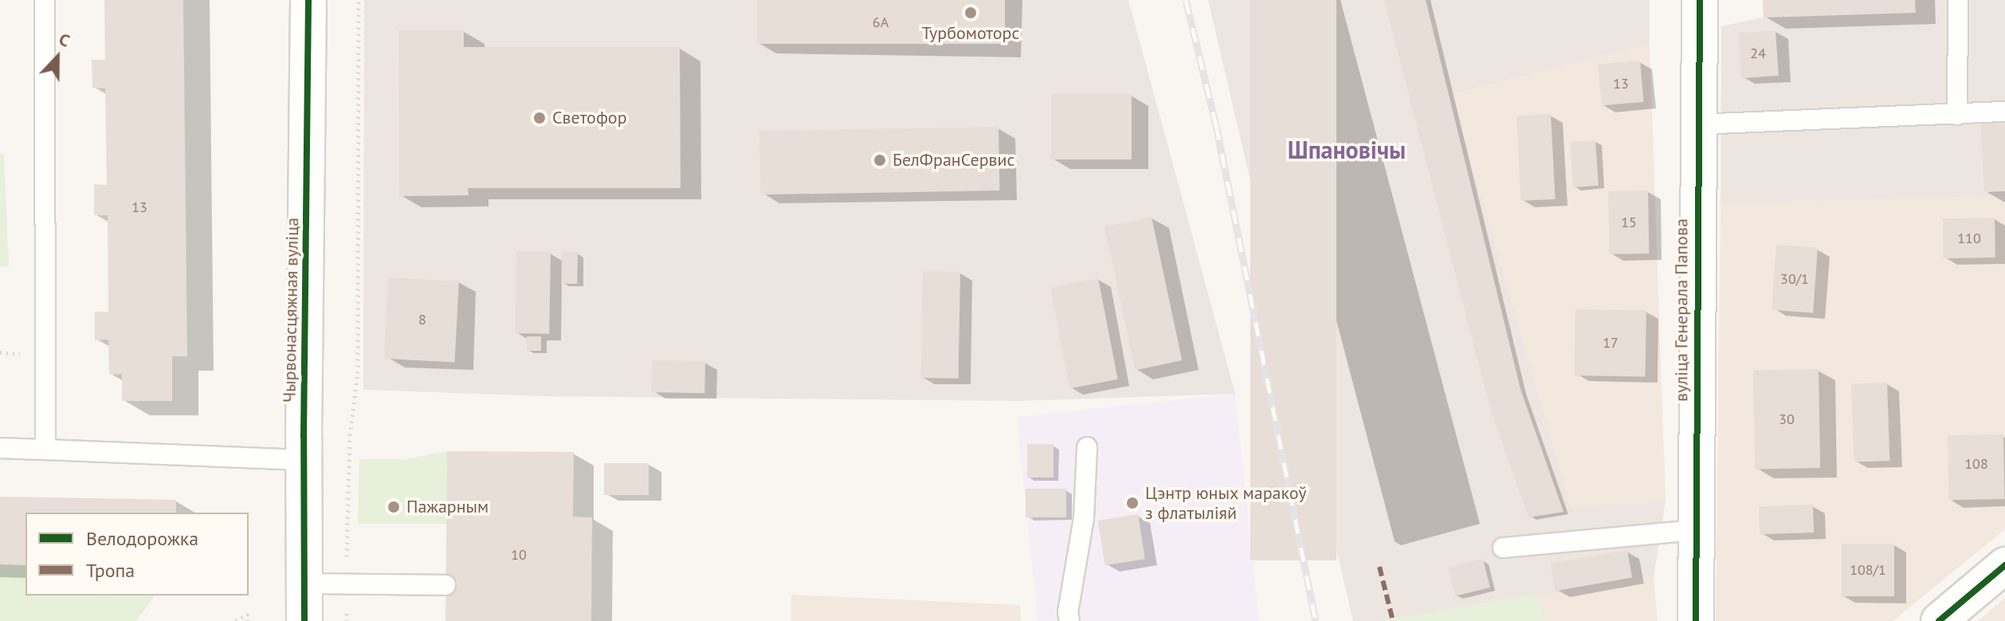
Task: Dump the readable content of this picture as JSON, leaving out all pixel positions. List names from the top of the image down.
{
  "streets": {
    "street": ["Чырвонасцяжная вуліца", "вуліца Генерала Папова"]
  },
  "districts": ["Шпановічы"],
  "places": [
    "Турбомоторс",
    "Светофор",
    "БелФранСервис",
    "Цэнтр юных маракоў з флатыліяй",
    "Пажарным"
  ],
  "house_numbers": [
    "6А",
    "24",
    "13",
    "13",
    "15",
    "110",
    "30/1",
    "8",
    "17",
    "30",
    "108",
    "10",
    "108/1"
  ],
  "legend": ["Велодорожка", "Тропа"],
  "north": "top"
}
